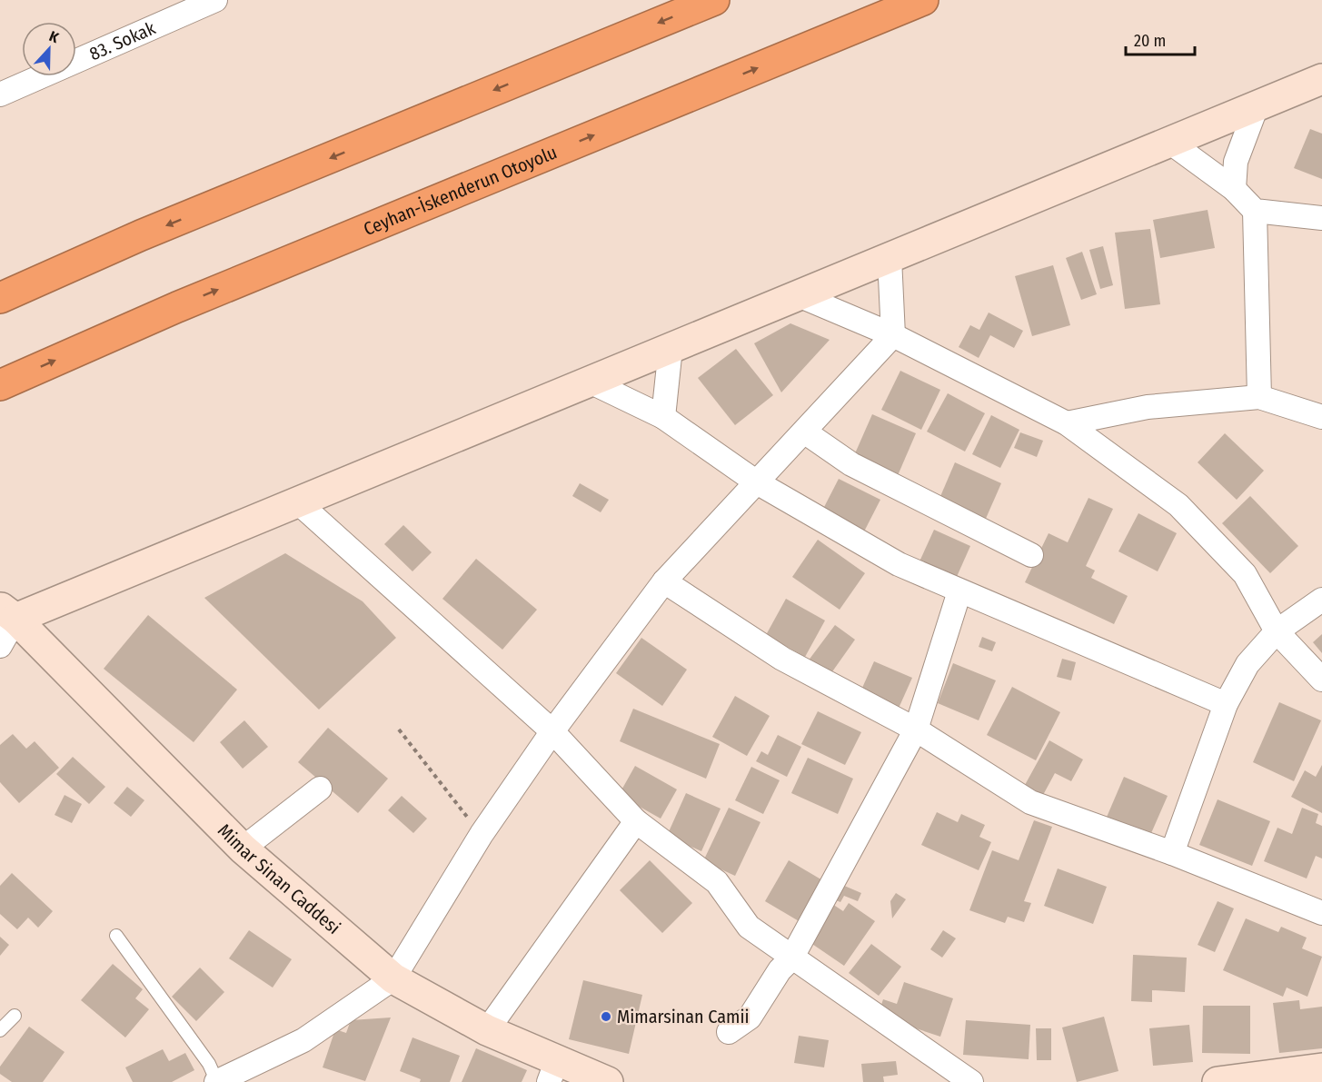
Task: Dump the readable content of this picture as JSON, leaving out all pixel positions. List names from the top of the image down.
{
  "streets": {
    "highway": ["Ceyhan-İskenderun Otoyolu"],
    "street": ["83. Sokak", "Mimar Sinan Caddesi"]
  },
  "places": ["Mimarsinan Camii"],
  "scale_bar": "20 m",
  "north": "top"
}
